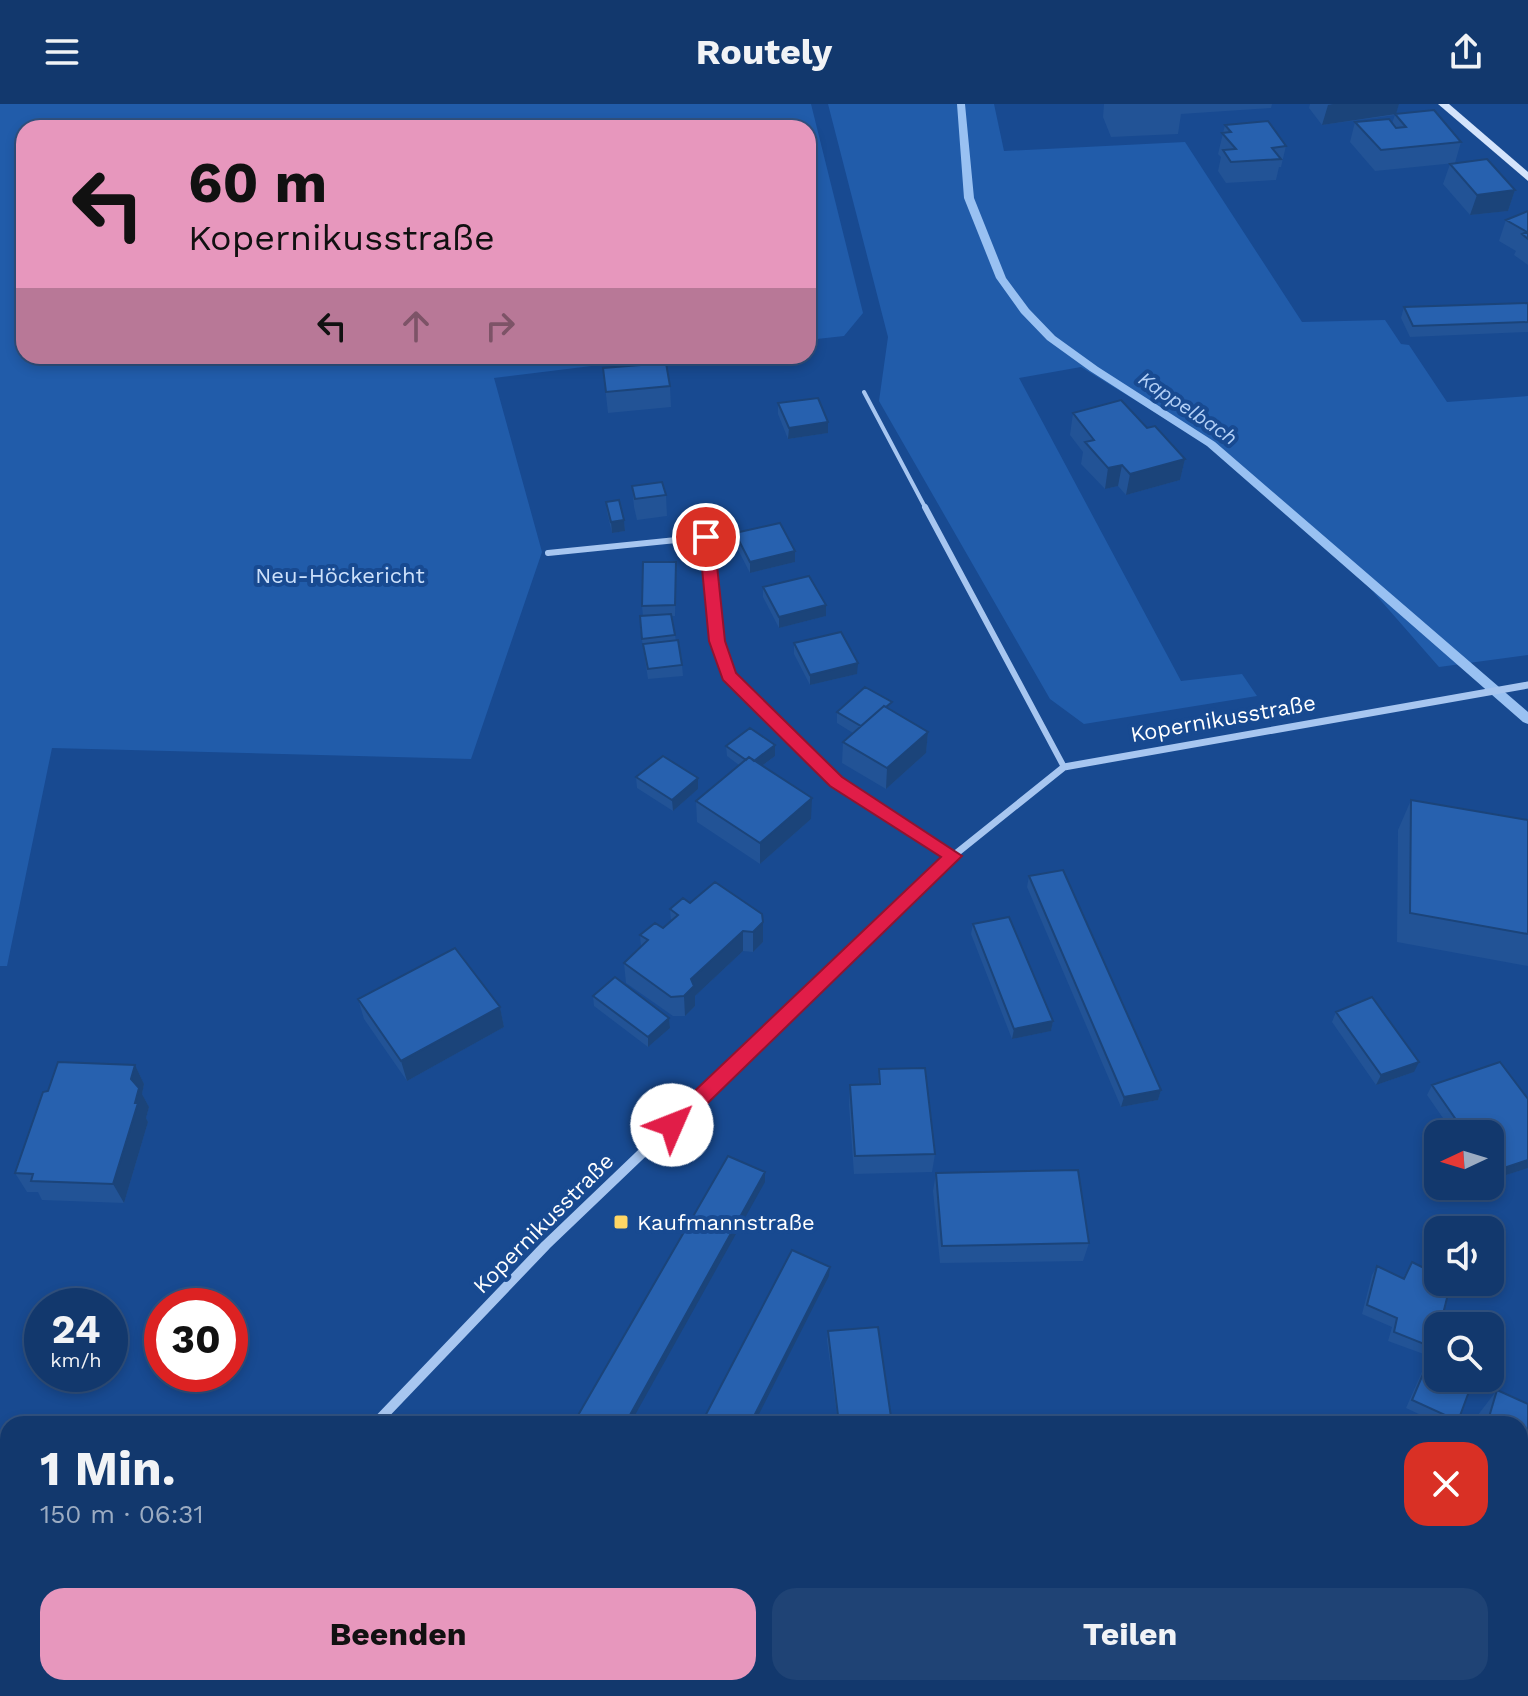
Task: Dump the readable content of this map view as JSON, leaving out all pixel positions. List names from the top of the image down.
{
  "streets": {
    "street": ["Kopernikusstraße"]
  },
  "water": ["Kappelbach"],
  "parks": ["Neu-Höckericht"],
  "places": {
    "transit": ["Kaufmannstraße"]
  },
  "north": "left",
  "page": {
    "header": "Routely",
    "turn": ["60 m", "Kopernikusstraße"],
    "speed": "24 km/h",
    "limit": "30",
    "heading": ["1 Min.", "150 m · 06:31"],
    "buttons": ["Beenden", "Teilen"]
  }
}
